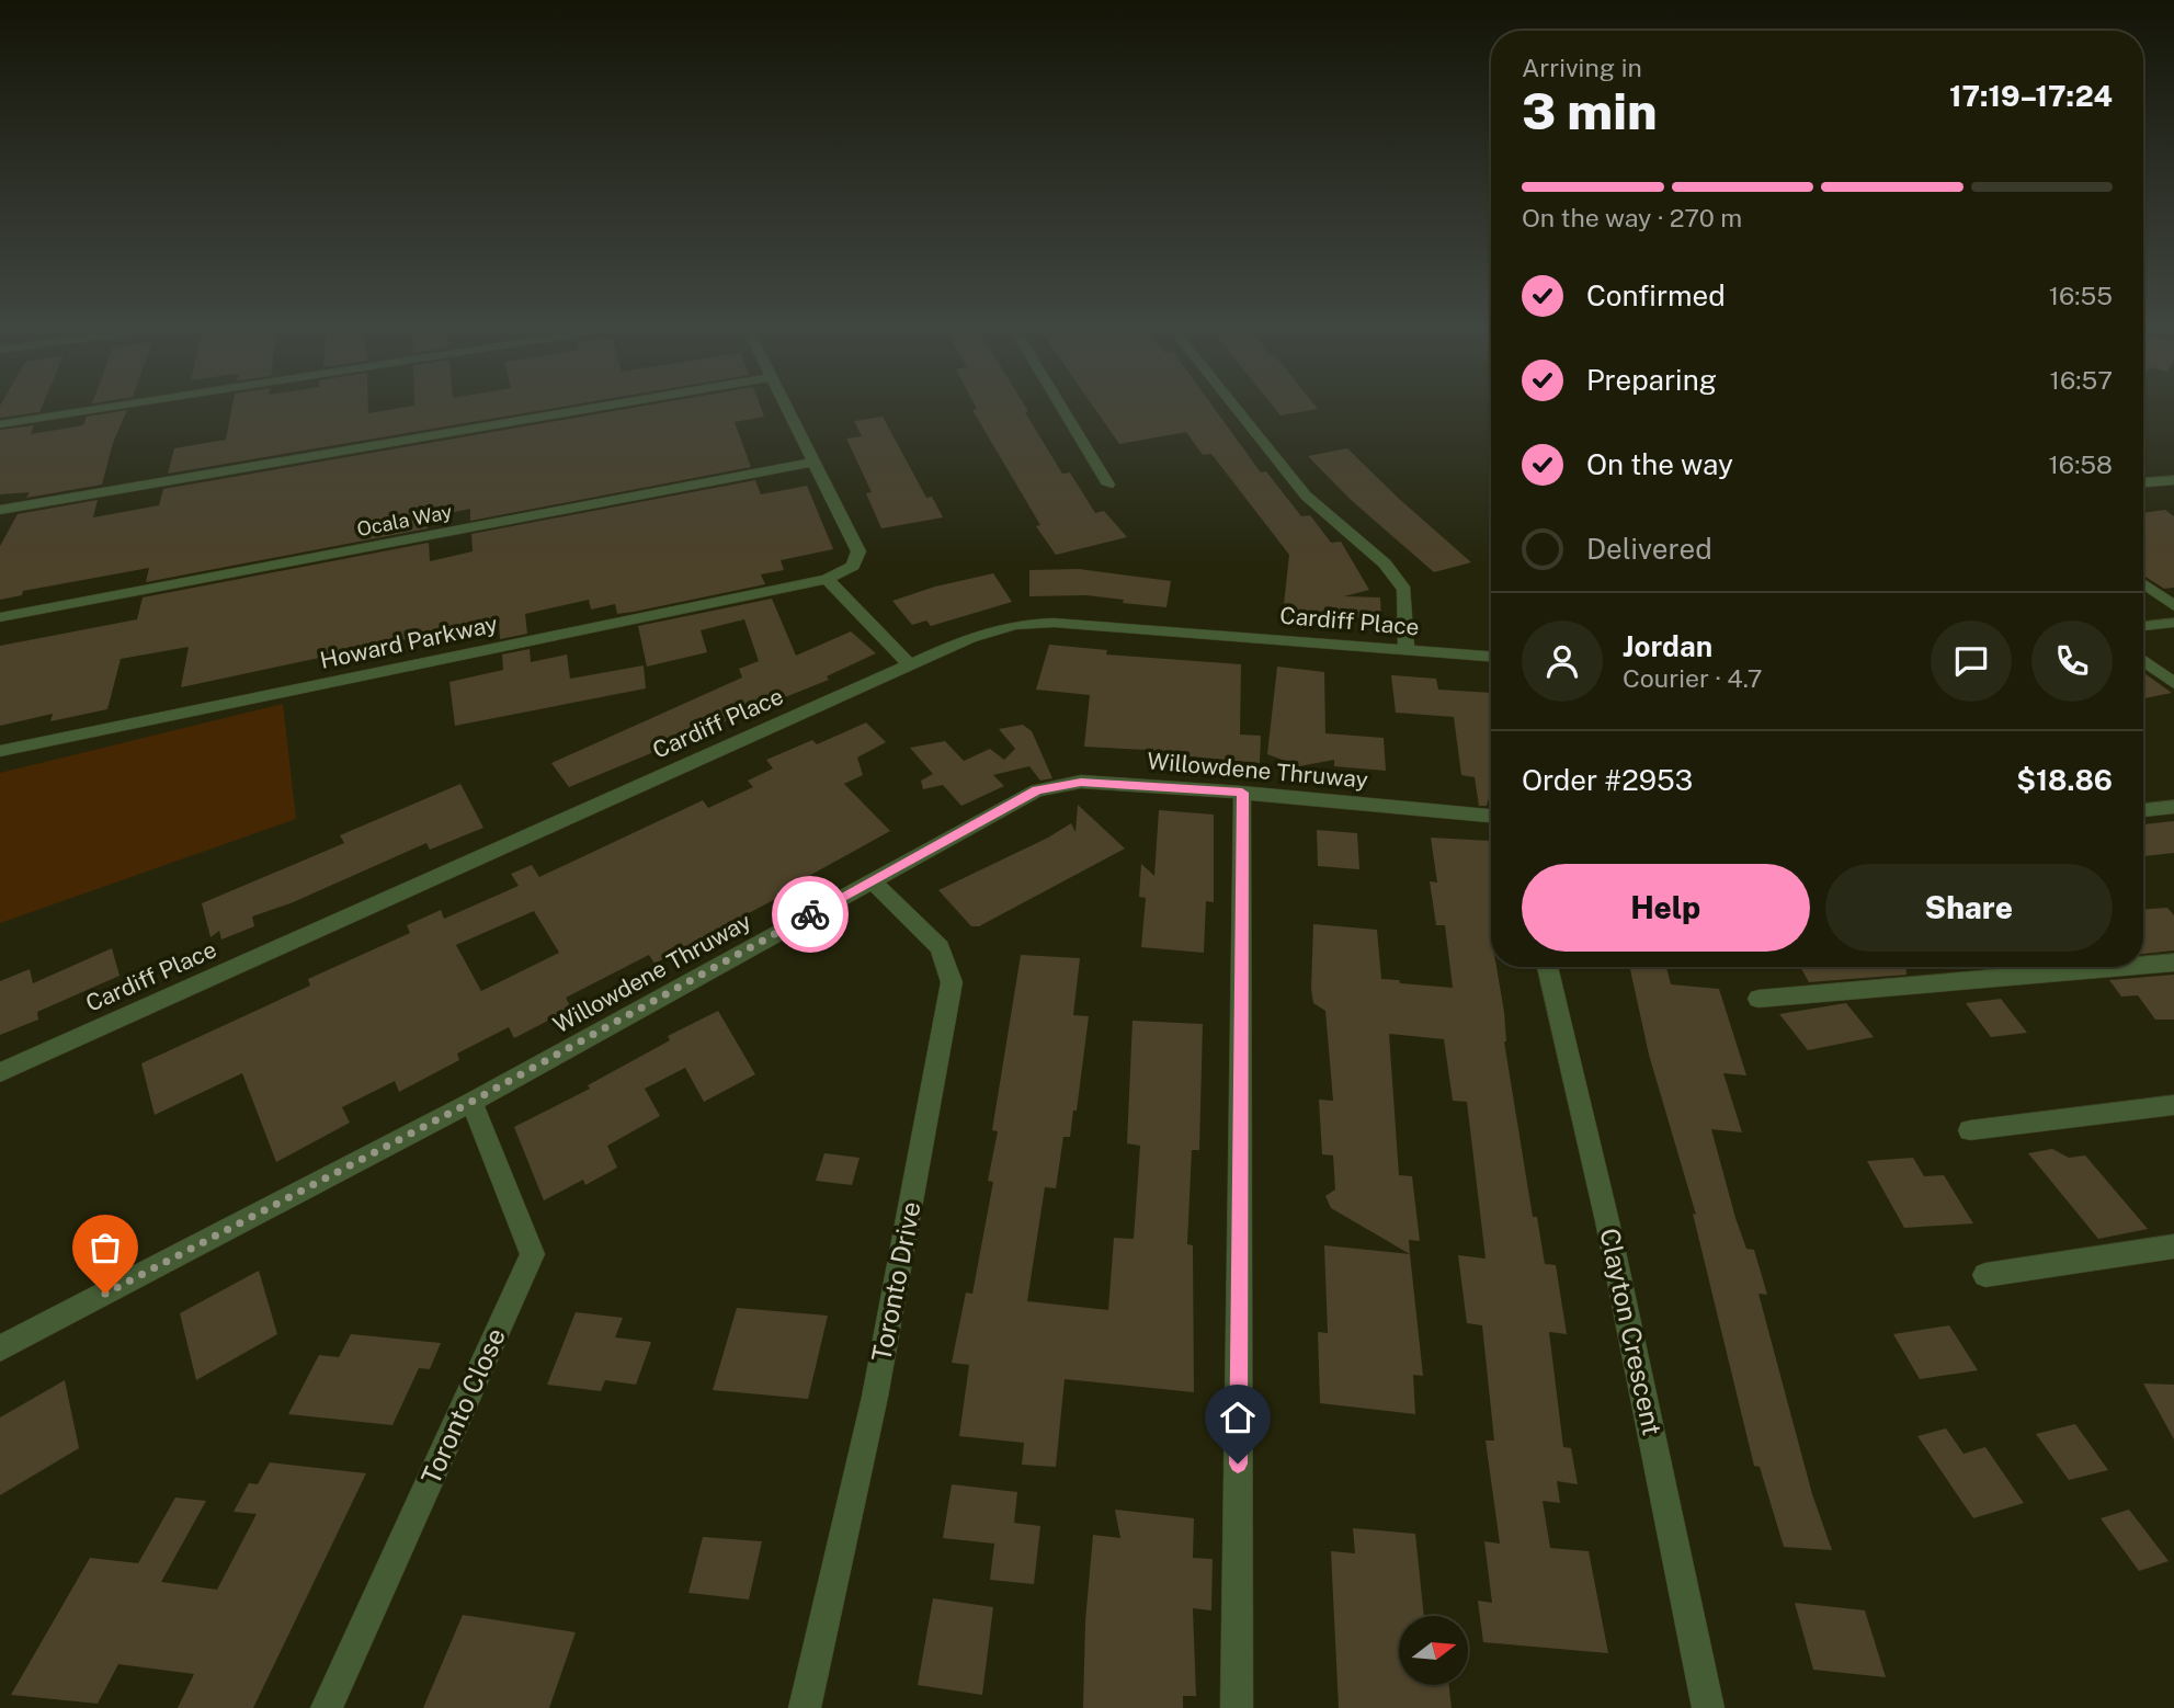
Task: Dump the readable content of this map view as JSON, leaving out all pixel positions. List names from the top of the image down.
{
  "streets": {
    "street": [
      "Ocala Way",
      "Cardiff Place",
      "Howard Parkway",
      "Willowdene Thruway",
      "Toronto Drive",
      "Clayton Crescent",
      "Toronto Close"
    ]
  },
  "crossings": [
    ["Willowdene Thruway", "Toronto Drive"],
    ["Willowdene Thruway", "Toronto Close"]
  ],
  "north": "right",
  "page": {
    "heading": ["3 min", "Arriving in", "17:19–17:24"],
    "panel": [
      "Jordan",
      "Courier · 4.7",
      "Order #2953",
      "$18.86"
    ],
    "bar": "On the way · 270 m",
    "list": [
      ["Confirmed", "16:55"],
      ["Preparing", "16:57"],
      ["On the way", "16:58"],
      "Delivered"
    ],
    "buttons": ["Help", "Share"]
  }
}
